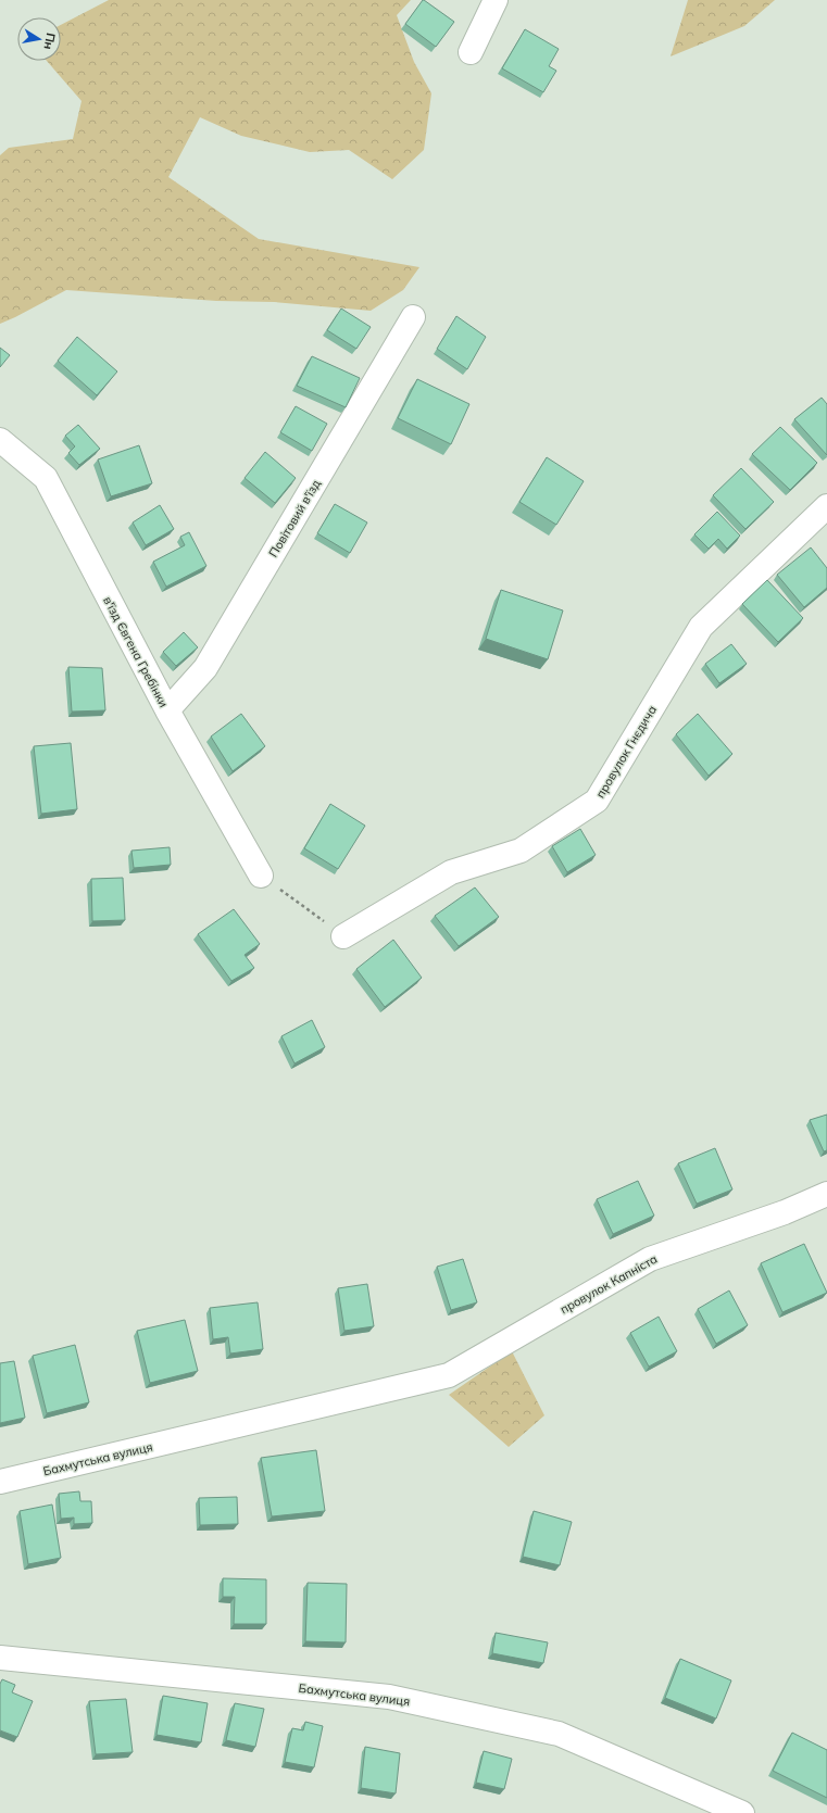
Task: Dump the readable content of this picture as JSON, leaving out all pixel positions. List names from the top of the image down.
{
  "streets": {
    "street": [
      "Повітовий в'їзд",
      "в'їзд Євгена Гребінки",
      "провулок Гнєдича",
      "провулок Капніста",
      "Бахмутська вулиця"
    ]
  },
  "crossings": [
    ["Повітовий в'їзд", "в'їзд Євгена Гребінки"],
    ["провулок Капніста", "Бахмутська вулиця"]
  ],
  "north": "right"
}
